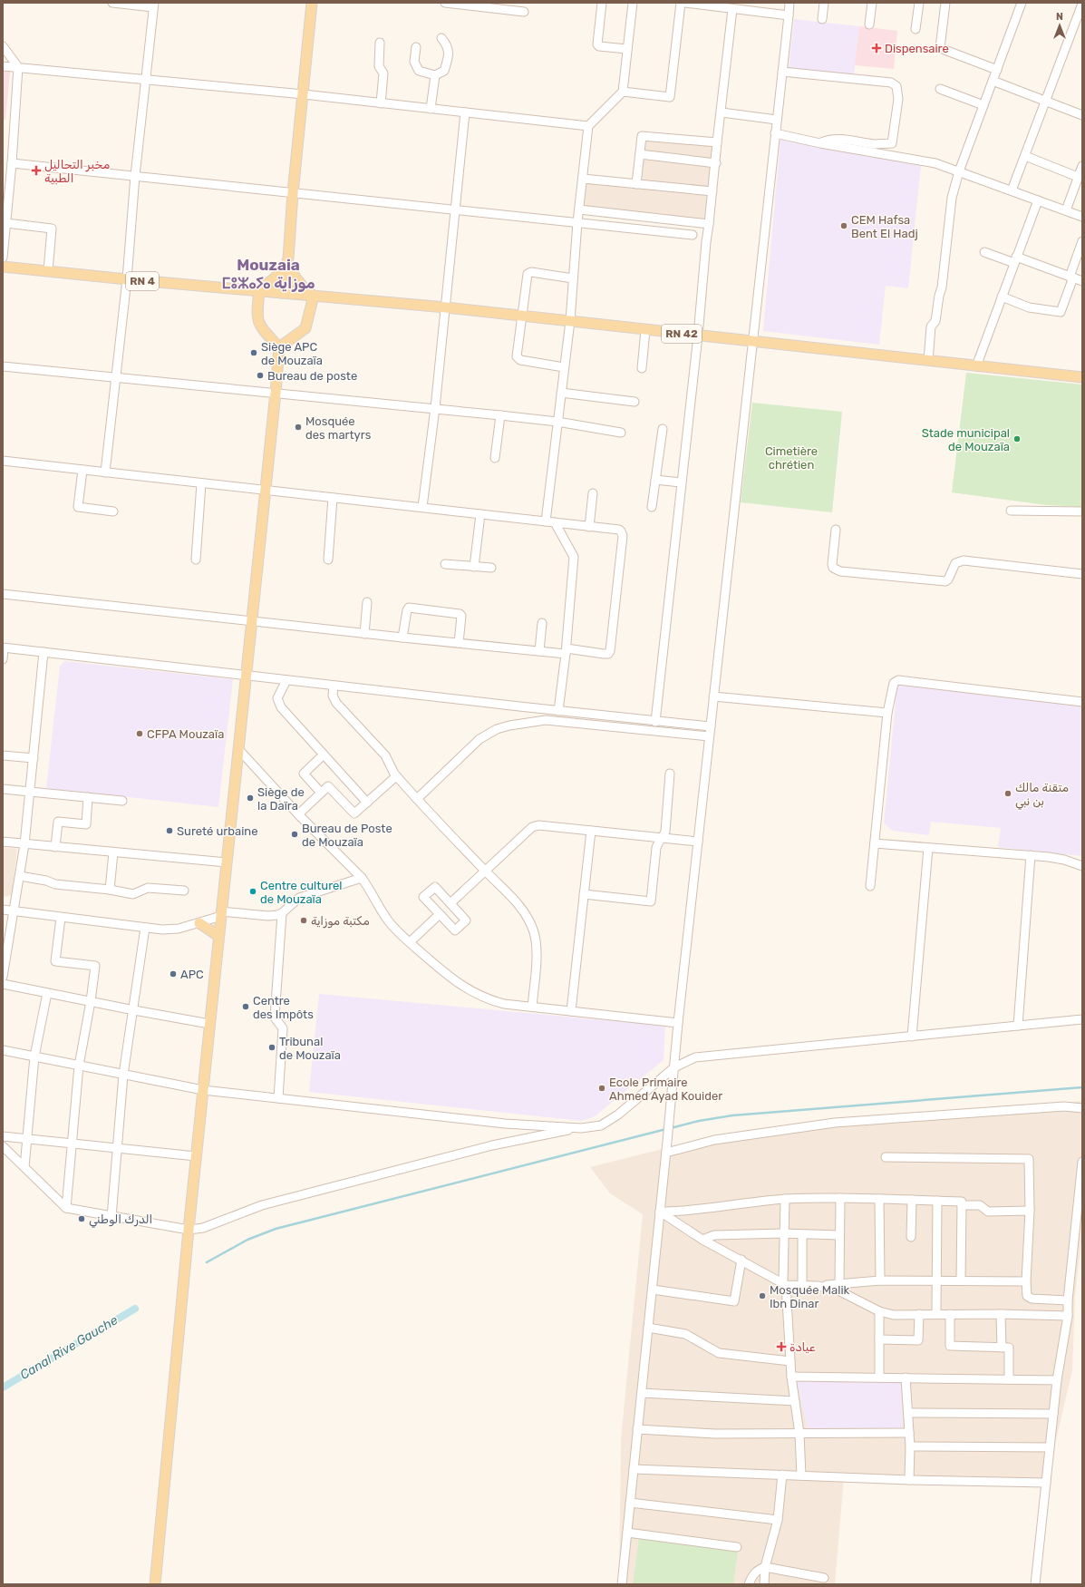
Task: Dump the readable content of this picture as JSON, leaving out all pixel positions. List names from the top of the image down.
{
  "streets": {
    "main road": ["RN 4", "RN 42"]
  },
  "crossings": [
    ["RN 4", "RN 42"]
  ],
  "districts": ["Mouzaia ⵎⵓⵣⴰⵢⴰ موزاية"],
  "water": ["Canal Rive Gauche"],
  "parks": ["Cimetière chrétien"],
  "places": {
    "health": ["Dispensaire", "مخبر التحاليل الطبية", "عيادة"],
    "other": [
      "CEM Hafsa Bent El Hadj",
      "Siège APC de Mouzaïa",
      "Bureau de poste",
      "Mosquée des martyrs",
      "Stade municipal de Mouzaïa",
      "CFPA Mouzaïa",
      "متقنة مالك بن نبي",
      "Siège de la Daïra",
      "Sureté urbaine",
      "Bureau de Poste de Mouzaïa",
      "Centre culturel de Mouzaïa",
      "مكتبة موزاية",
      "APC",
      "Centre des Impôts",
      "Tribunal de Mouzaïa",
      "Ecole Primaire Ahmed Ayad Kouider",
      "الدرك الوطني",
      "Mosquée Malik Ibn Dinar"
    ]
  },
  "north": "top"
}
